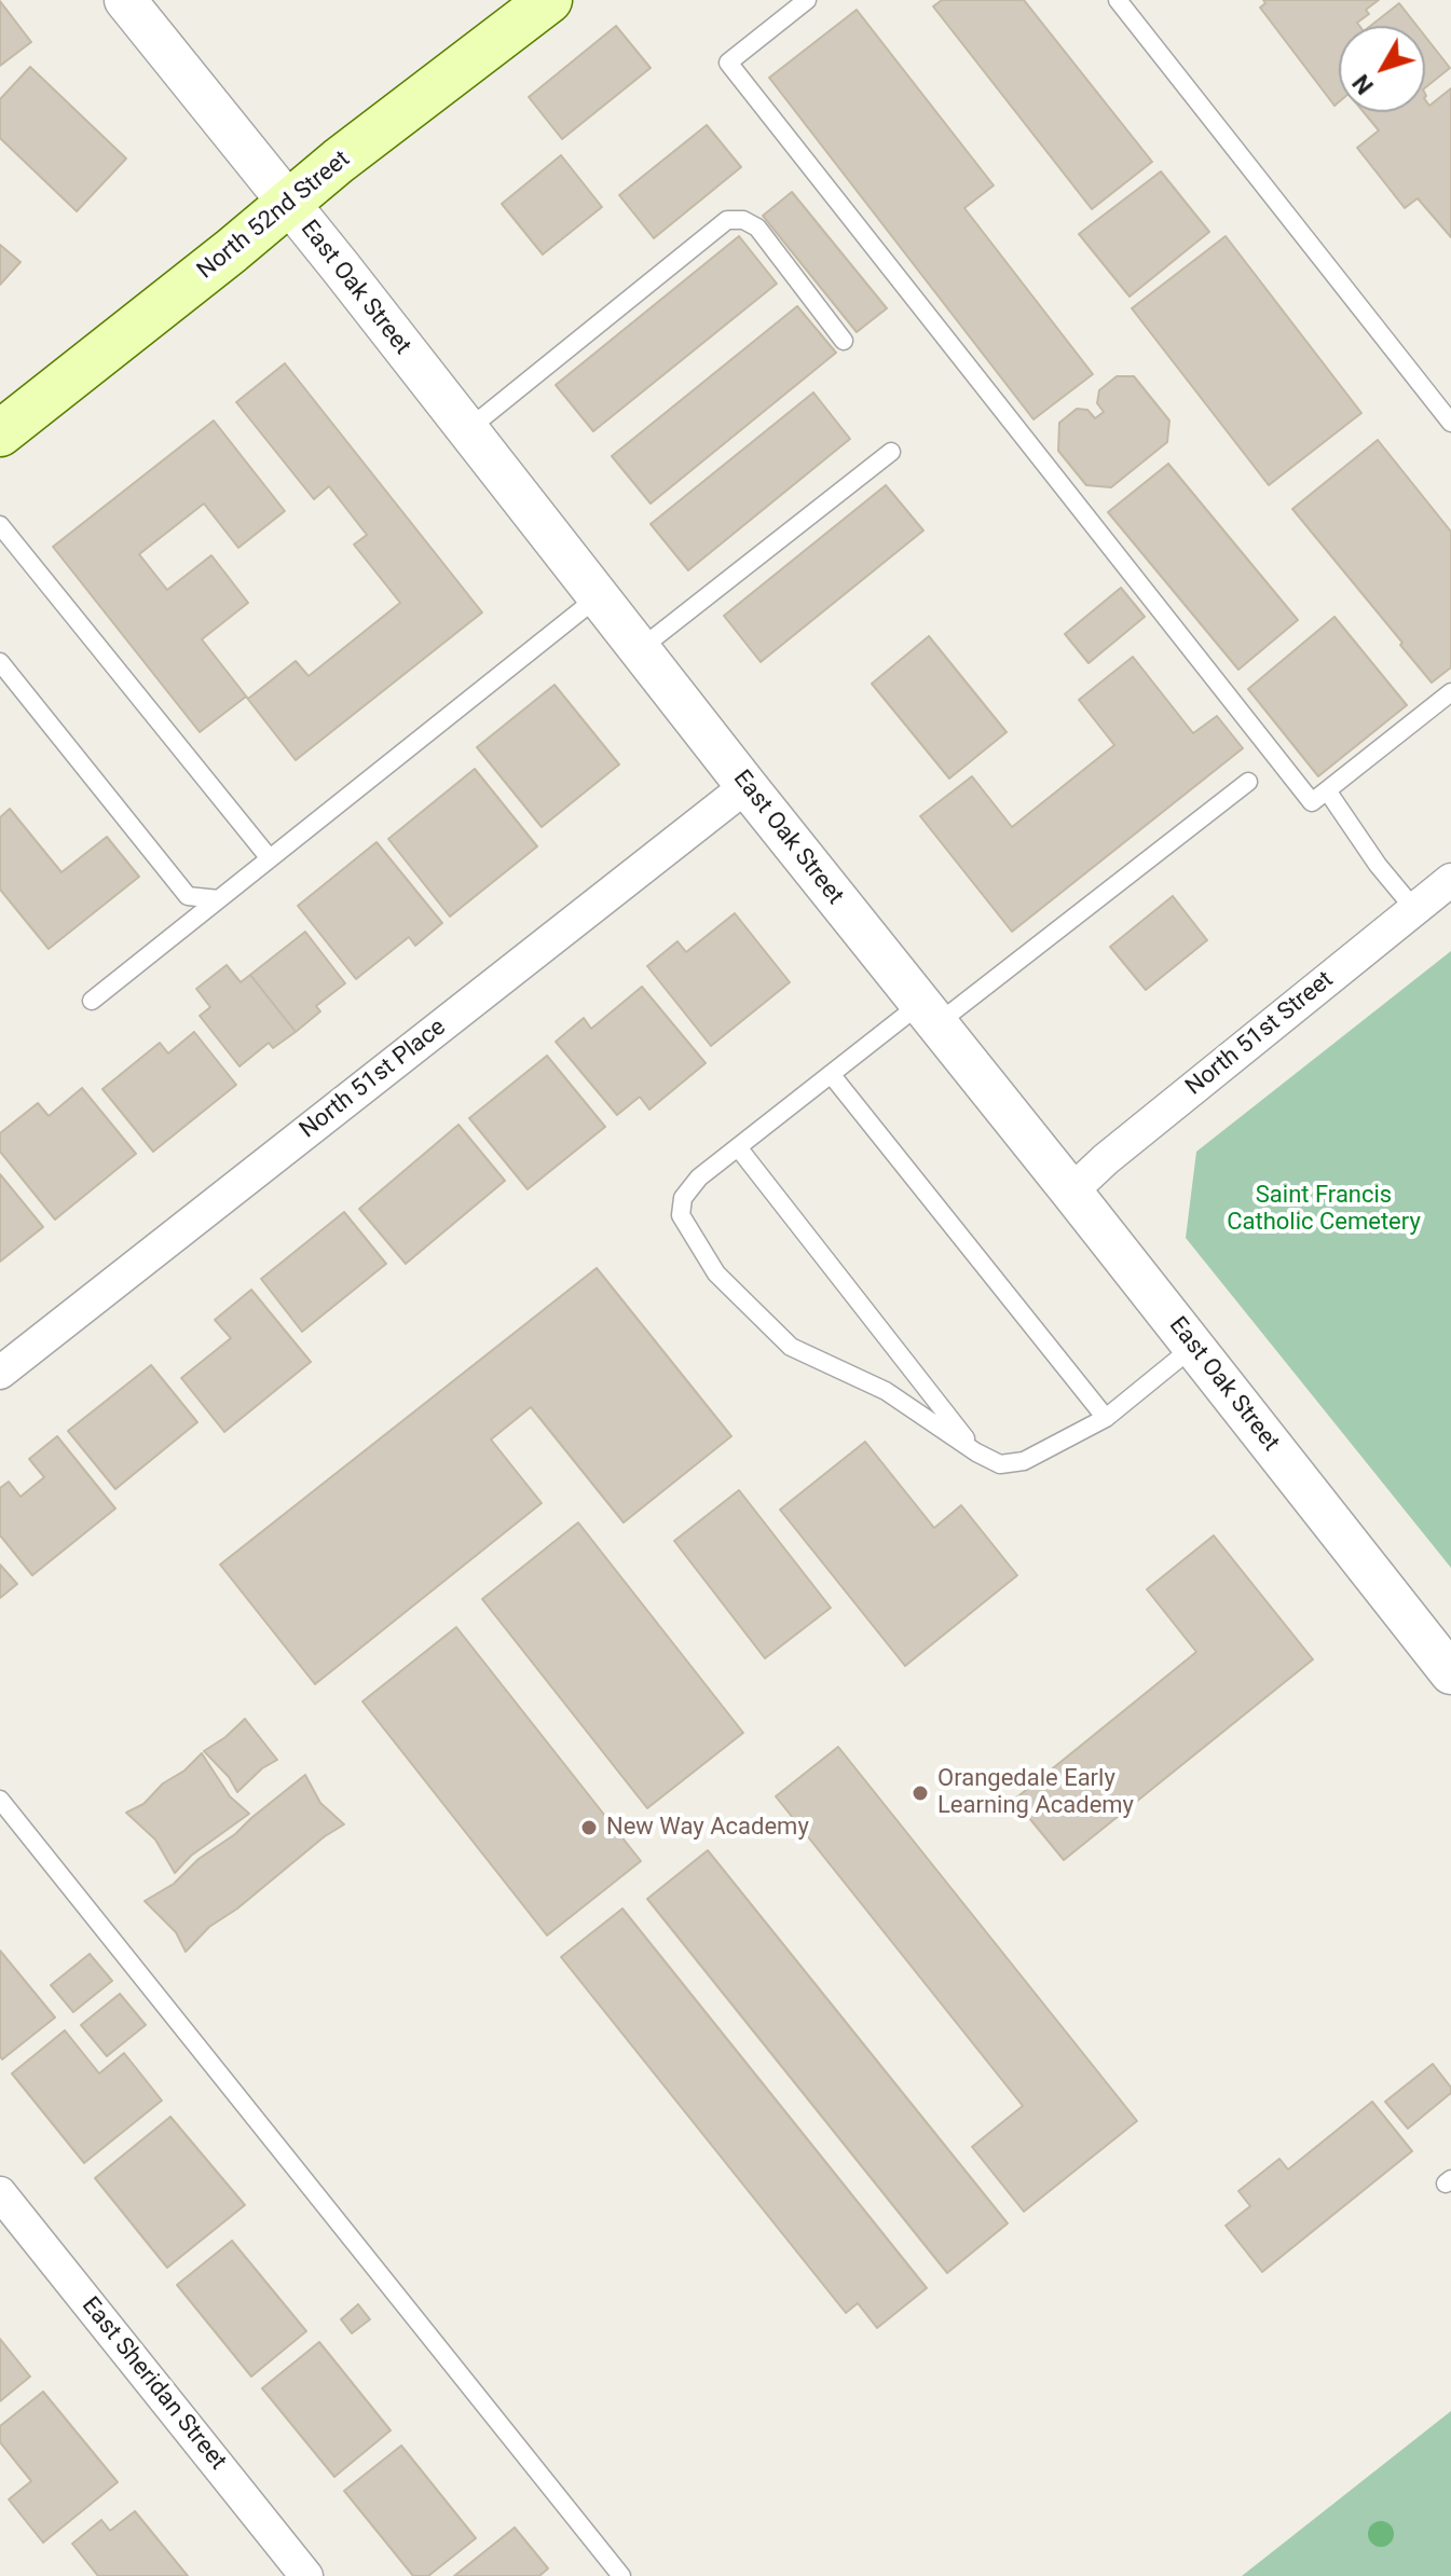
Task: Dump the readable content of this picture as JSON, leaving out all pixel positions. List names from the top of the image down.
{
  "streets": {
    "main road": ["North 52nd Street"],
    "street": [
      "East Oak Street",
      "North 51st Street",
      "North 51st Place",
      "East Sheridan Street"
    ]
  },
  "crossings": [
    ["North 52nd Street", "East Oak Street"],
    ["East Oak Street", "North 51st Street"],
    ["East Oak Street", "North 51st Place"]
  ],
  "parks": ["Saint Francis Catholic Cemetery"],
  "places": ["Orangedale Early Learning Academy", "New Way Academy"],
  "north": "bottom left"
}
